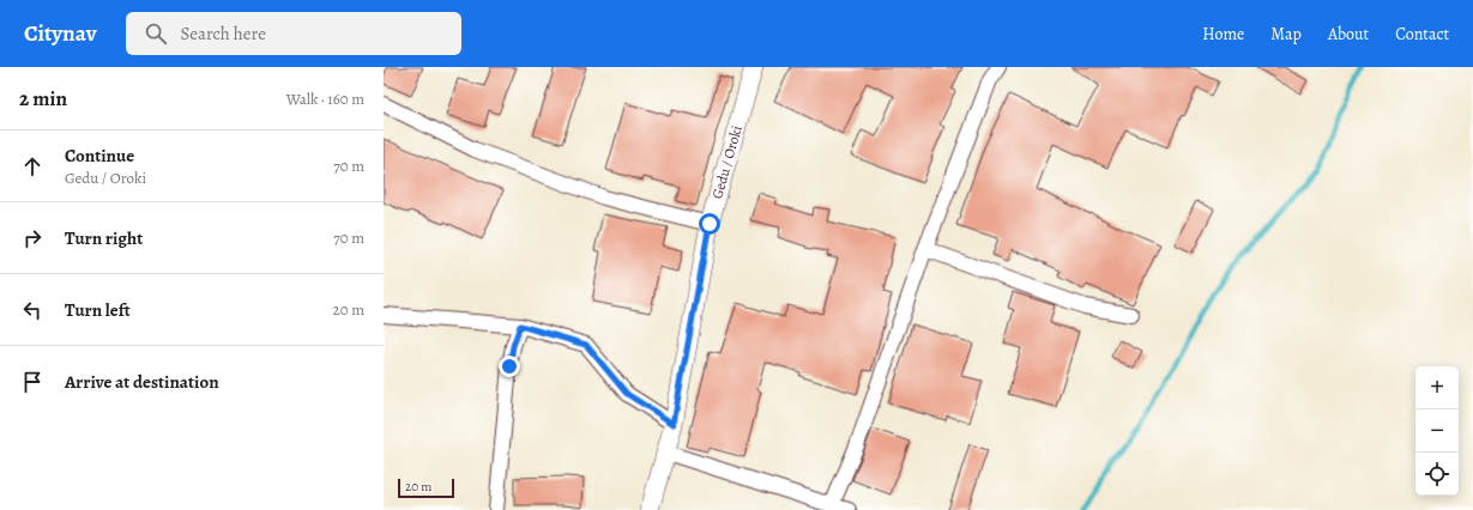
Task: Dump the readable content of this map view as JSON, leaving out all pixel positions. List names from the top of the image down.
{
  "streets": {
    "street": ["Gedu / Oroki"]
  },
  "scale_bar": "20 m",
  "page": {
    "header": "Citynav",
    "search": "Search here",
    "nav": [
      "Home",
      "Map",
      "About",
      "Contact"
    ],
    "heading": ["2 min", "Walk · 160 m"],
    "list": [
      ["Continue", "Gedu / Oroki", "70 m"],
      ["Turn right", "70 m"],
      ["Turn left", "20 m"],
      "Arrive at destination"
    ],
    "map_buttons": ["+", "−"],
    "scale": "20 m"
  }
}
